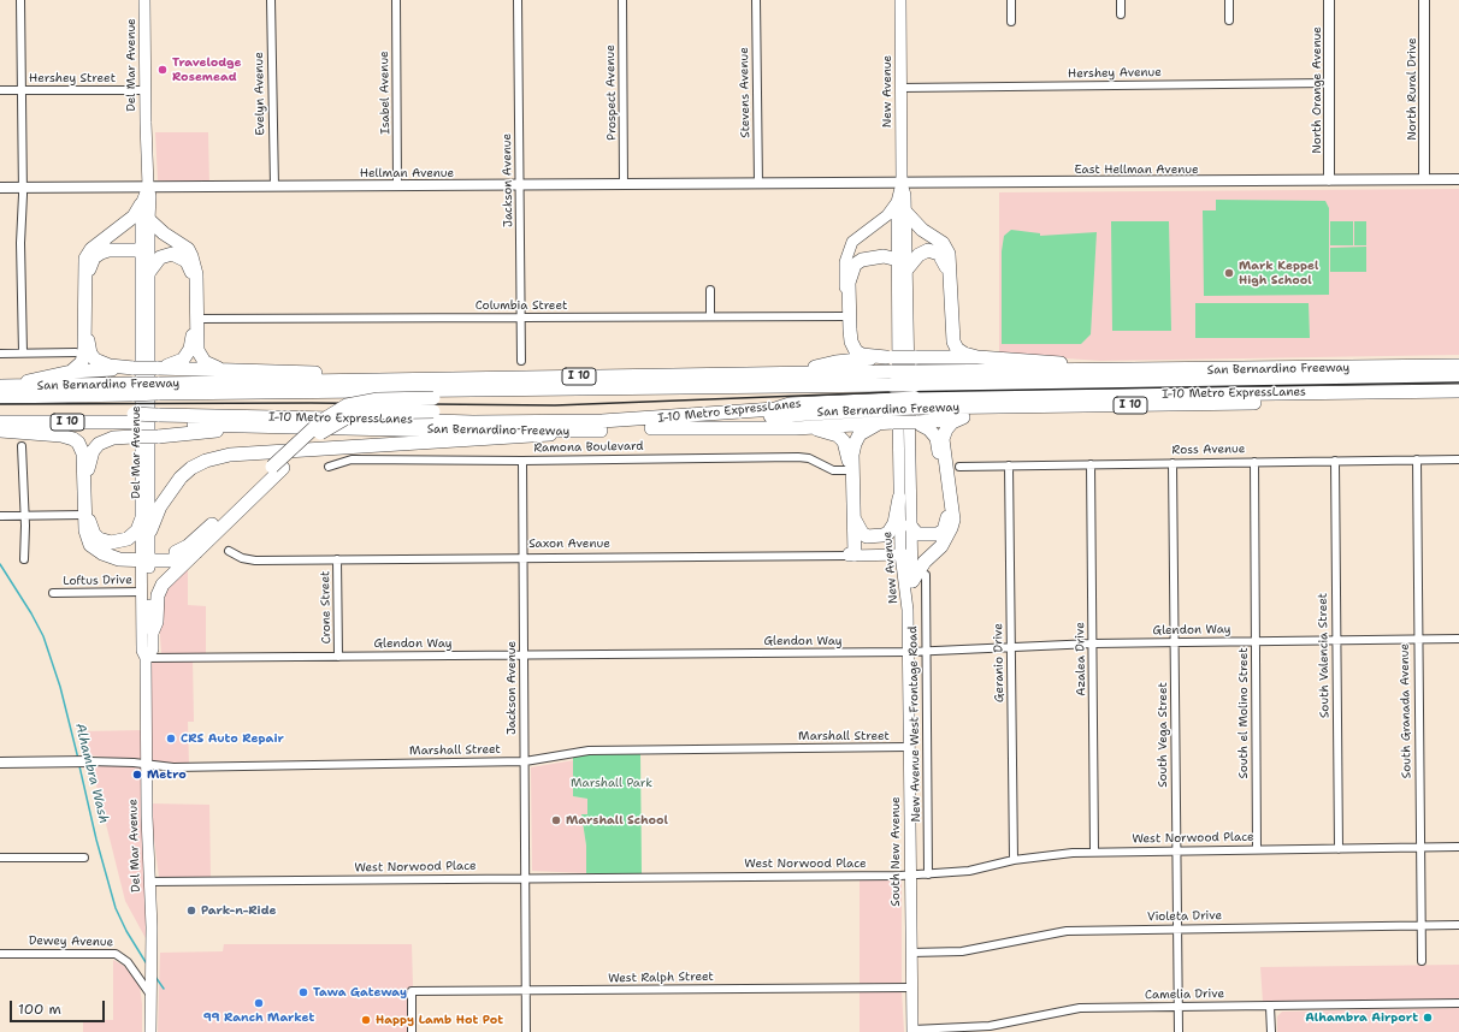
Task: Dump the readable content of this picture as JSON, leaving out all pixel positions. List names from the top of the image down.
{
  "streets": {
    "highway": ["San Bernardino Freeway", "I 10", "I-10 Metro ExpressLanes"],
    "main road": [
      "Del Mar Avenue",
      "New Avenue",
      "Saxon Avenue",
      "South New Avenue"
    ],
    "street": [
      "Hershey Avenue",
      "Hershey Street",
      "North Rural Drive",
      "North Orange Avenue",
      "Isabel Avenue",
      "Prospect Avenue",
      "Stevens Avenue",
      "Evelyn Avenue",
      "East Hellman Avenue",
      "Hellman Avenue",
      "Jackson Avenue",
      "Columbia Street",
      "Ramona Boulevard",
      "Ross Avenue",
      "Loftus Drive",
      "Crone Street",
      "Glendon Way",
      "South Valencia Street",
      "Azalea Drive",
      "Geranio Drive",
      "South Granada Avenue",
      "South el Molino Street",
      "New Avenue West Frontage Road",
      "South Vega Street",
      "Marshall Street",
      "West Norwood Place",
      "Violeta Drive",
      "Dewey Avenue",
      "West Ralph Street",
      "Camelia Drive"
    ]
  },
  "crossings": [
    ["Del Mar Avenue", "Hershey Street"],
    ["Del Mar Avenue", "Hellman Avenue"],
    ["Del Mar Avenue", "Loftus Drive"],
    ["Del Mar Avenue", "Glendon Way"],
    ["Del Mar Avenue", "Marshall Street"],
    ["Del Mar Avenue", "West Norwood Place"],
    ["Del Mar Avenue", "Dewey Avenue"],
    ["Hershey Avenue", "North Orange Avenue"],
    ["Hershey Avenue", "New Avenue"],
    ["North Rural Drive", "East Hellman Avenue"],
    ["North Orange Avenue", "East Hellman Avenue"],
    ["New Avenue", "East Hellman Avenue"],
    ["New Avenue", "Saxon Avenue"],
    ["Isabel Avenue", "Hellman Avenue"],
    ["Prospect Avenue", "Hellman Avenue"],
    ["Stevens Avenue", "Hellman Avenue"],
    ["Evelyn Avenue", "Hellman Avenue"],
    ["East Hellman Avenue", "Hellman Avenue"],
    ["Hellman Avenue", "Jackson Avenue"],
    ["Jackson Avenue", "Columbia Street"],
    ["Jackson Avenue", "Ramona Boulevard"],
    ["Jackson Avenue", "Saxon Avenue"],
    ["Jackson Avenue", "Glendon Way"],
    ["Jackson Avenue", "Marshall Street"],
    ["Jackson Avenue", "West Norwood Place"],
    ["Jackson Avenue", "West Ralph Street"],
    ["San Bernardino Freeway", "I-10 Metro ExpressLanes"],
    ["I 10", "I-10 Metro ExpressLanes"],
    ["Ross Avenue", "South Valencia Street"],
    ["Ross Avenue", "Azalea Drive"],
    ["Ross Avenue", "Geranio Drive"],
    ["Ross Avenue", "South Granada Avenue"],
    ["Ross Avenue", "South el Molino Street"],
    ["Ross Avenue", "South Vega Street"],
    ["Saxon Avenue", "Crone Street"],
    ["Crone Street", "Glendon Way"],
    ["Glendon Way", "South Valencia Street"],
    ["Glendon Way", "Azalea Drive"],
    ["Glendon Way", "Geranio Drive"],
    ["Glendon Way", "South Granada Avenue"],
    ["Glendon Way", "South el Molino Street"],
    ["Glendon Way", "New Avenue West Frontage Road"],
    ["Glendon Way", "South Vega Street"],
    ["Glendon Way", "South New Avenue"],
    ["South Valencia Street", "West Norwood Place"],
    ["Azalea Drive", "West Norwood Place"],
    ["Geranio Drive", "West Norwood Place"],
    ["South Granada Avenue", "West Norwood Place"],
    ["South Granada Avenue", "Violeta Drive"],
    ["South el Molino Street", "West Norwood Place"],
    ["New Avenue West Frontage Road", "West Norwood Place"],
    ["South Vega Street", "West Norwood Place"],
    ["South Vega Street", "Violeta Drive"],
    ["South Vega Street", "Camelia Drive"],
    ["Marshall Street", "South New Avenue"],
    ["West Norwood Place", "South New Avenue"],
    ["South New Avenue", "Violeta Drive"],
    ["South New Avenue", "West Ralph Street"],
    ["South New Avenue", "Camelia Drive"]
  ],
  "water": ["Alhambra Wash"],
  "parks": ["Marshall Park"],
  "places": [
    "Travelodge Rosemead",
    "Mark Keppel High School",
    "CRS Auto Repair",
    "Metro",
    "Marshall School",
    "Park-n-Ride",
    "Tawa Gateway",
    "99 Ranch Market",
    "Alhambra Airport",
    "Happy Lamb Hot Pot"
  ],
  "scale_bar": "100 m"
}
